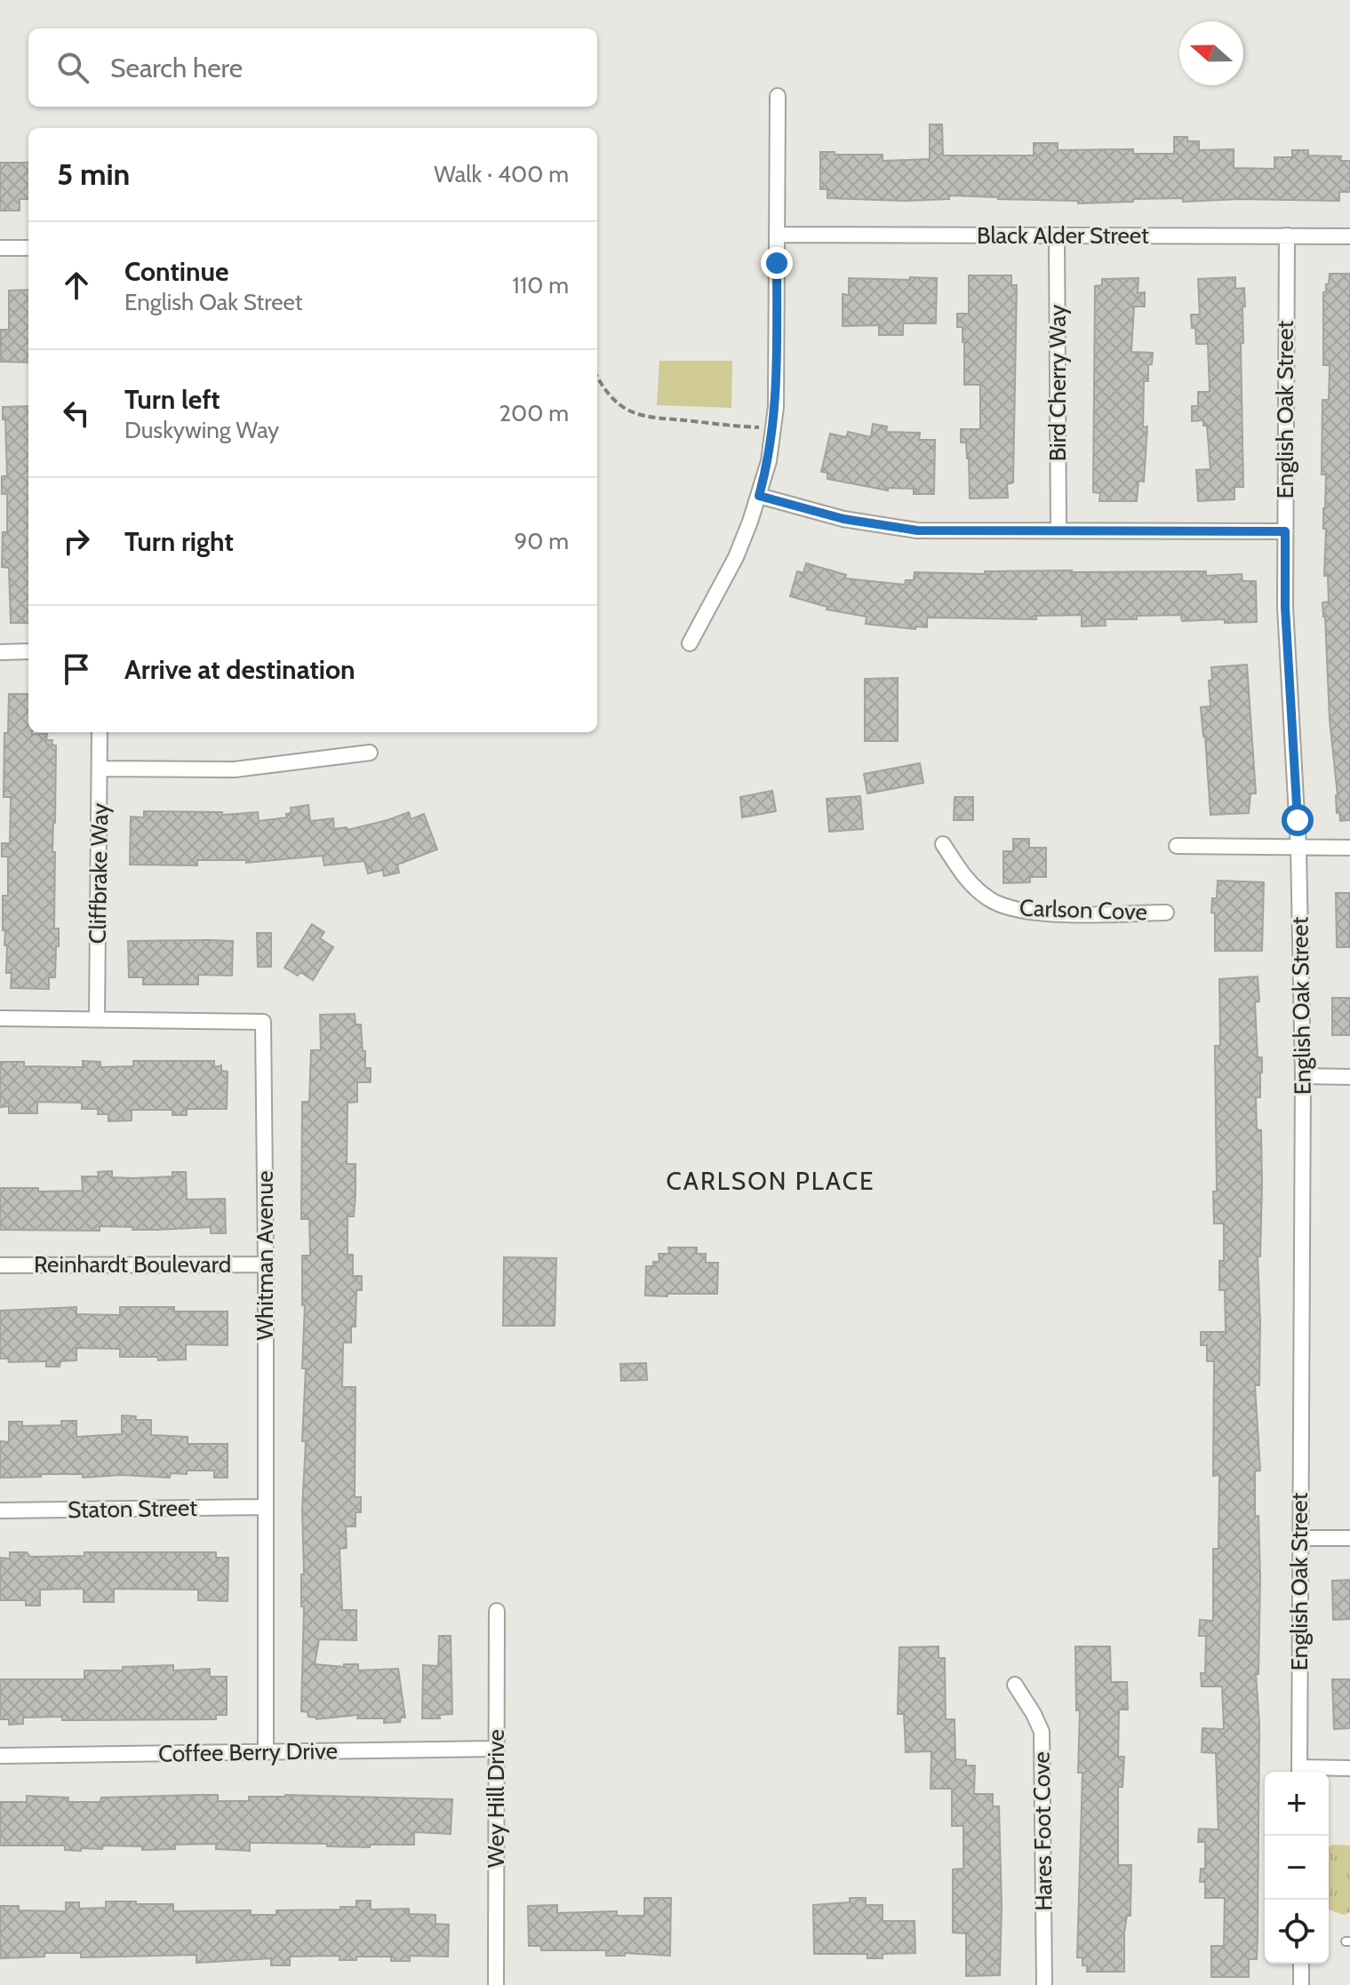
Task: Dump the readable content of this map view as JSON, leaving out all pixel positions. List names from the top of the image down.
{
  "streets": {
    "street": [
      "Black Alder Street",
      "Bird Cherry Way",
      "English Oak Street",
      "Cliffbrake Way",
      "Carlson Cove",
      "Whitman Avenue",
      "Reinhardt Boulevard",
      "Staton Street",
      "Coffee Berry Drive",
      "Wey Hill Drive",
      "Hares Foot Cove"
    ]
  },
  "crossings": [
    ["Black Alder Street", "Bird Cherry Way"],
    ["Black Alder Street", "English Oak Street"],
    ["Cliffbrake Way", "Whitman Avenue"],
    ["Whitman Avenue", "Reinhardt Boulevard"],
    ["Whitman Avenue", "Staton Street"],
    ["Whitman Avenue", "Coffee Berry Drive"],
    ["Coffee Berry Drive", "Wey Hill Drive"]
  ],
  "districts": ["CARLSON PLACE"],
  "north": "left",
  "page": {
    "search": "Search here",
    "heading": ["5 min", "Walk · 400 m"],
    "list": [
      ["Continue", "English Oak Street", "110 m"],
      ["Turn left", "Duskywing Way", "200 m"],
      ["Turn right", "90 m"],
      "Arrive at destination"
    ],
    "map_buttons": ["+", "−"]
  }
}
